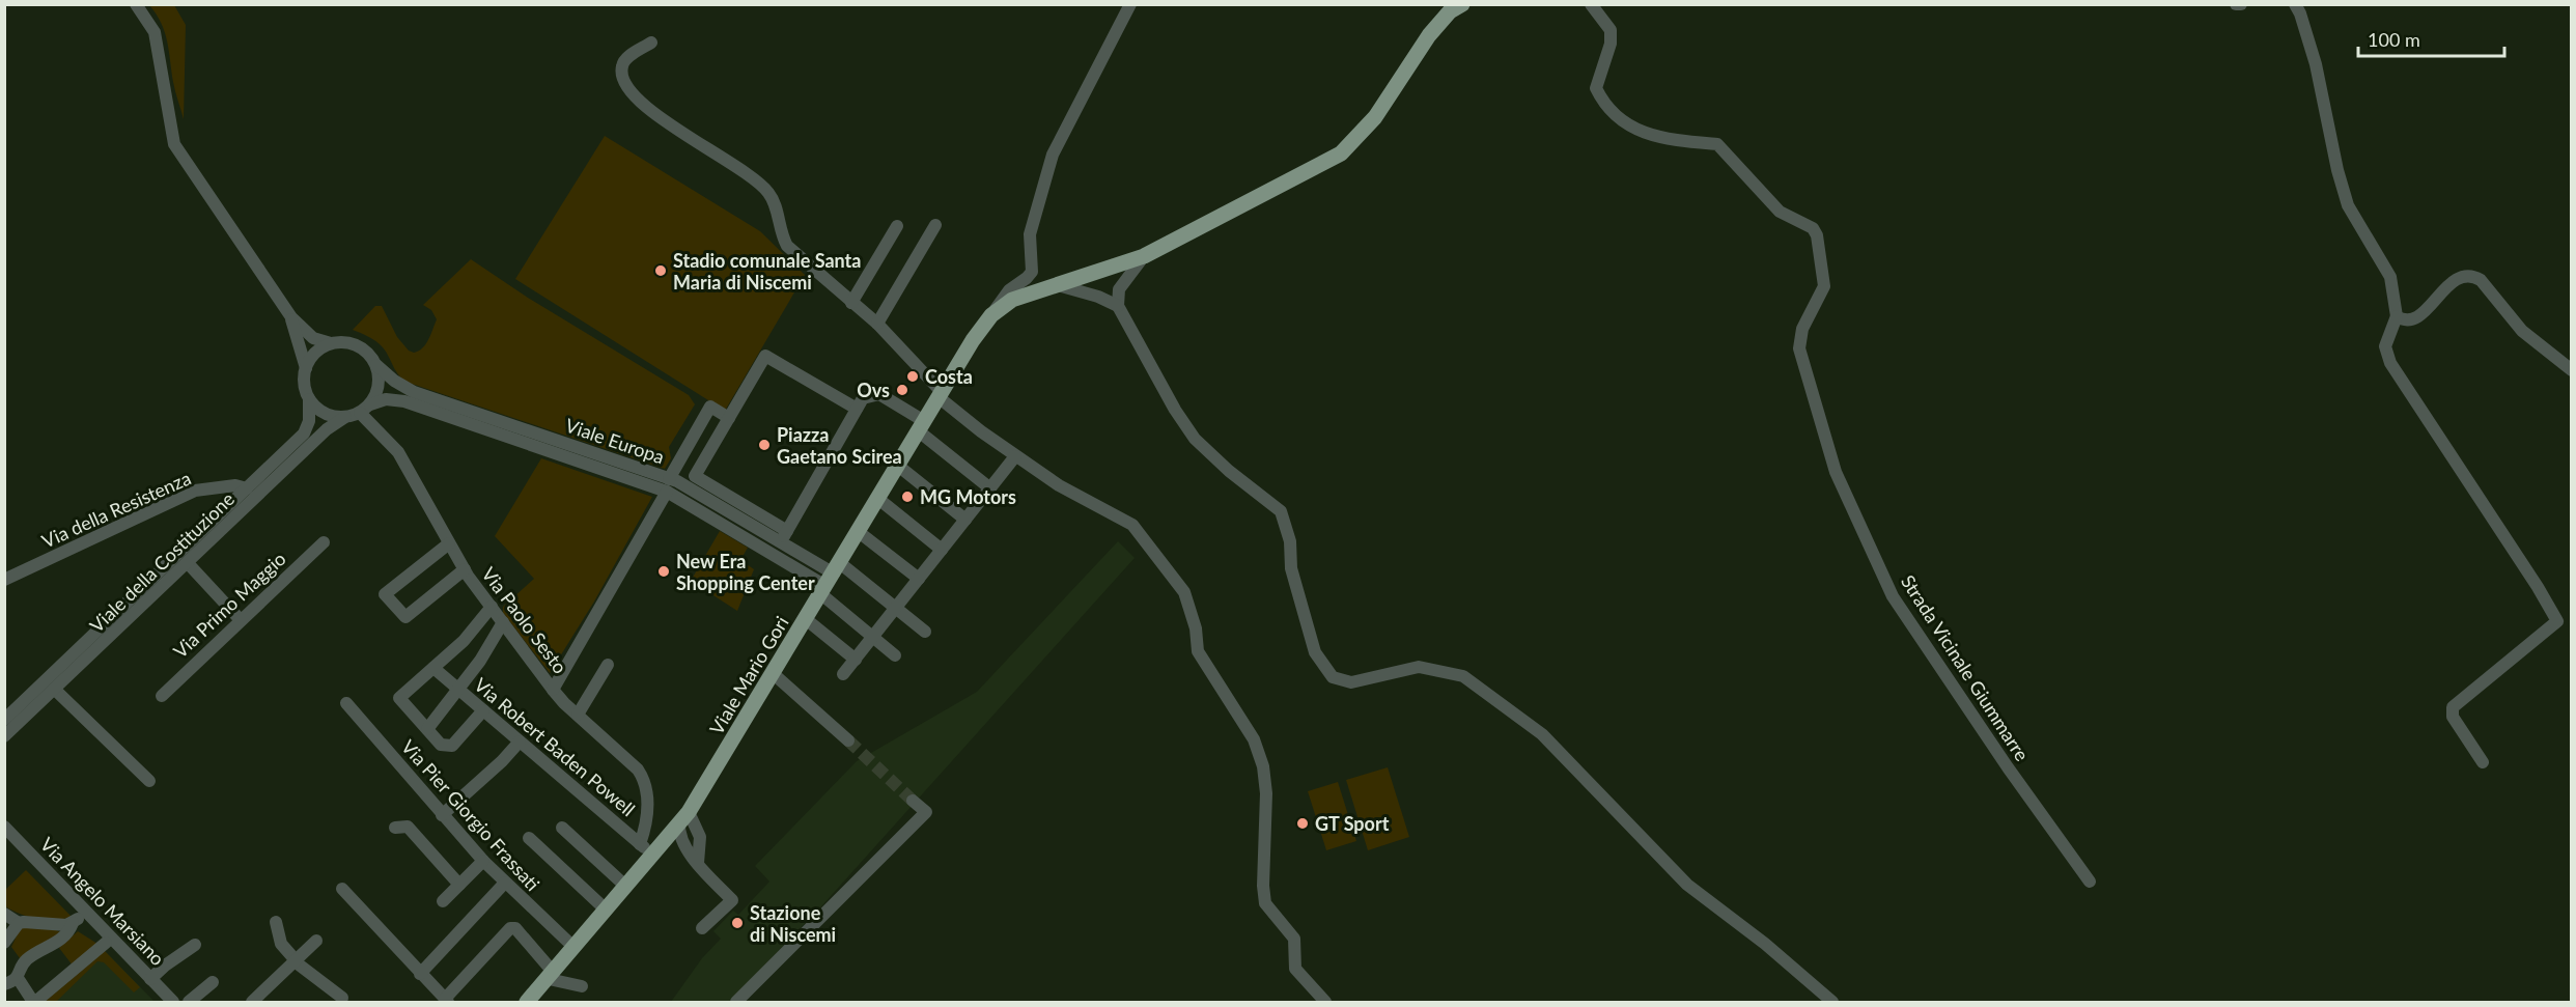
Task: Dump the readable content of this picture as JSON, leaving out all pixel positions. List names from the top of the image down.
{
  "streets": {
    "main road": ["Viale Mario Gori"],
    "street": [
      "Viale Europa",
      "Via della Resistenza",
      "Viale della Costituzione",
      "Via Primo Maggio",
      "Via Paolo Sesto",
      "Strada Vicinale Giummarre",
      "Via Robert Baden Powell",
      "Via Pier Giorgio Frassati",
      "Via Angelo Marsiano"
    ]
  },
  "crossings": [
    ["Viale Europa", "Viale della Costituzione"],
    ["Viale Europa", "Via Paolo Sesto"],
    ["Viale Europa", "Viale Mario Gori"],
    ["Via della Resistenza", "Viale della Costituzione"],
    ["Viale della Costituzione", "Via Paolo Sesto"],
    ["Via Paolo Sesto", "Viale Mario Gori"],
    ["Via Paolo Sesto", "Via Robert Baden Powell"],
    ["Viale Mario Gori", "Via Robert Baden Powell"],
    ["Viale Mario Gori", "Via Pier Giorgio Frassati"]
  ],
  "places": [
    "Stadio comunale Santa Maria di Niscemi",
    "Costa",
    "Ovs",
    "Piazza Gaetano Scirea",
    "MG Motors",
    "New Era Shopping Center",
    "GT Sport",
    "Stazione di Niscemi"
  ],
  "scale_bar": "100 m"
}
